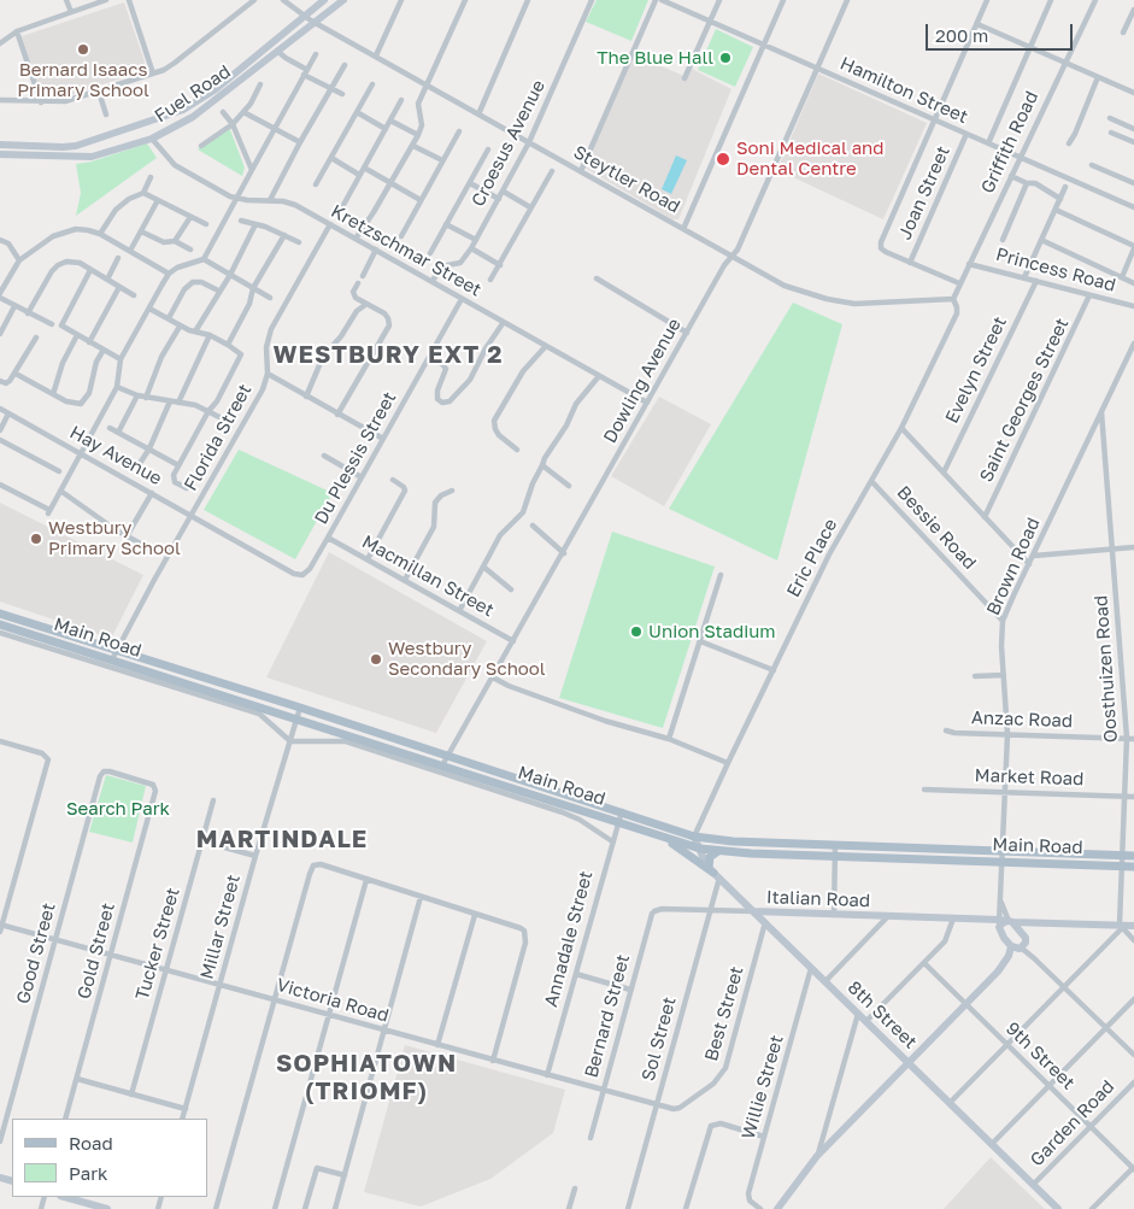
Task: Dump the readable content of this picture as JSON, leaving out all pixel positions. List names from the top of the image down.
{
  "streets": {
    "main road": [
      "Fuel Road",
      "Main Road",
      "Italian Road",
      "8th Street"
    ],
    "street": [
      "Hamilton Street",
      "Griffith Road",
      "Croesus Avenue",
      "Steytler Road",
      "Joan Street",
      "Kretzschmar Street",
      "Princess Road",
      "Evelyn Street",
      "Dowling Avenue",
      "Saint Georges Street",
      "Florida Street",
      "Hay Avenue",
      "Du Plessis Street",
      "Bessie Road",
      "Eric Place",
      "Brown Road",
      "Macmillan Street",
      "Oosthuizen Road",
      "Anzac Road",
      "Market Road",
      "Millar Street",
      "Annadale Street",
      "Tucker Street",
      "Gold Street",
      "Good Street",
      "Victoria Road",
      "Best Street",
      "Bernard Street",
      "Sol Street",
      "9th Street",
      "Willie Street",
      "Garden Road"
    ]
  },
  "crossings": [
    ["Hamilton Street", "Griffith Road"],
    ["Hamilton Street", "Joan Street"],
    ["Hamilton Street", "Dowling Avenue"],
    ["Fuel Road", "Steytler Road"],
    ["Fuel Road", "Kretzschmar Street"],
    ["Griffith Road", "Steytler Road"],
    ["Griffith Road", "Princess Road"],
    ["Griffith Road", "Eric Place"],
    ["Croesus Avenue", "Steytler Road"],
    ["Croesus Avenue", "Kretzschmar Street"],
    ["Steytler Road", "Dowling Avenue"],
    ["Steytler Road", "Eric Place"],
    ["Kretzschmar Street", "Dowling Avenue"],
    ["Kretzschmar Street", "Florida Street"],
    ["Kretzschmar Street", "Du Plessis Street"],
    ["Princess Road", "Evelyn Street"],
    ["Princess Road", "Saint Georges Street"],
    ["Dowling Avenue", "Macmillan Street"],
    ["Dowling Avenue", "Main Road"],
    ["Florida Street", "Hay Avenue"],
    ["Florida Street", "Main Road"],
    ["Hay Avenue", "Du Plessis Street"],
    ["Du Plessis Street", "Macmillan Street"],
    ["Bessie Road", "Eric Place"],
    ["Bessie Road", "Brown Road"],
    ["Eric Place", "Main Road"],
    ["Eric Place", "8th Street"],
    ["Brown Road", "Main Road"],
    ["Brown Road", "Oosthuizen Road"],
    ["Brown Road", "Anzac Road"],
    ["Brown Road", "Market Road"],
    ["Brown Road", "Italian Road"],
    ["Main Road", "Oosthuizen Road"],
    ["Main Road", "Millar Street"],
    ["Main Road", "Annadale Street"],
    ["Main Road", "8th Street"],
    ["Oosthuizen Road", "Anzac Road"],
    ["Oosthuizen Road", "Market Road"],
    ["Oosthuizen Road", "Italian Road"],
    ["Italian Road", "8th Street"],
    ["Italian Road", "Bernard Street"],
    ["Italian Road", "Sol Street"],
    ["Millar Street", "Victoria Road"],
    ["Annadale Street", "Victoria Road"],
    ["Tucker Street", "Victoria Road"],
    ["Gold Street", "Good Street"],
    ["Gold Street", "Victoria Road"],
    ["Good Street", "Victoria Road"],
    ["Victoria Road", "Best Street"],
    ["Victoria Road", "Bernard Street"],
    ["Victoria Road", "Sol Street"],
    ["Best Street", "8th Street"],
    ["Best Street", "Sol Street"],
    ["8th Street", "Sol Street"],
    ["8th Street", "Willie Street"],
    ["8th Street", "Garden Road"],
    ["9th Street", "Garden Road"]
  ],
  "districts": ["WESTBURY EXT 2", "MARTINDALE", "SOPHIATOWN (TRIOMF)"],
  "parks": ["Search Park"],
  "places": [
    "Bernard Isaacs Primary School",
    "The Blue Hall",
    "Soni Medical and Dental Centre",
    "Westbury Primary School",
    "Union Stadium",
    "Westbury Secondary School"
  ],
  "legend": ["Road", "Park"],
  "scale_bar": "200 m"
}
